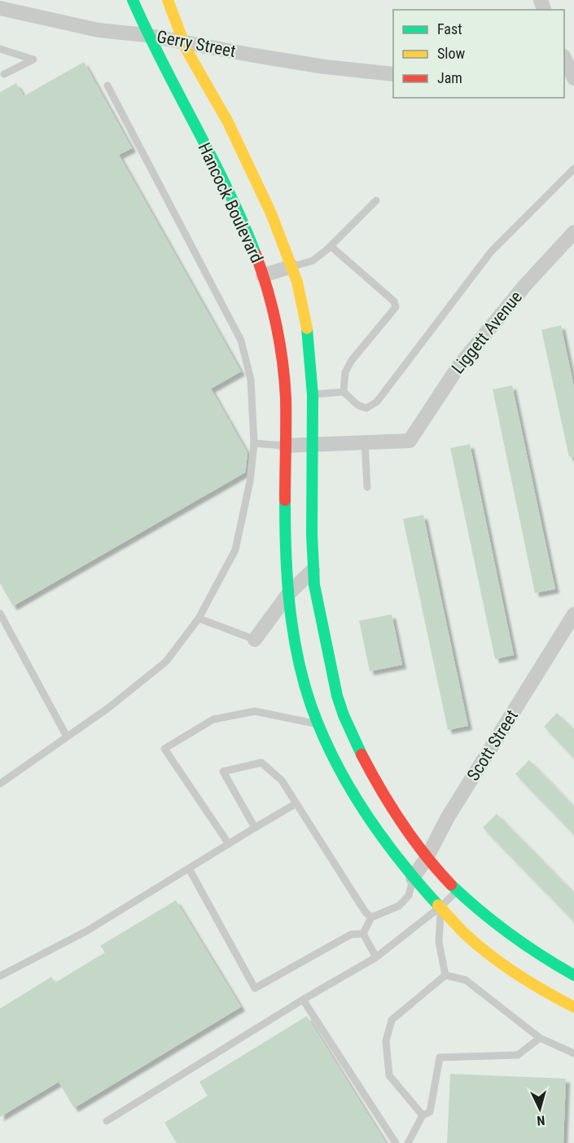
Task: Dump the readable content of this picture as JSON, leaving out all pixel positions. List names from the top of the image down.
{
  "streets": {
    "street": [
      "Gerry Street",
      "Hancock Boulevard",
      "Liggett Avenue",
      "Scott Street"
    ]
  },
  "crossings": [
    ["Gerry Street", "Hancock Boulevard"],
    ["Hancock Boulevard", "Scott Street"]
  ],
  "legend": ["Fast", "Slow", "Jam"],
  "north": "bottom"
}
